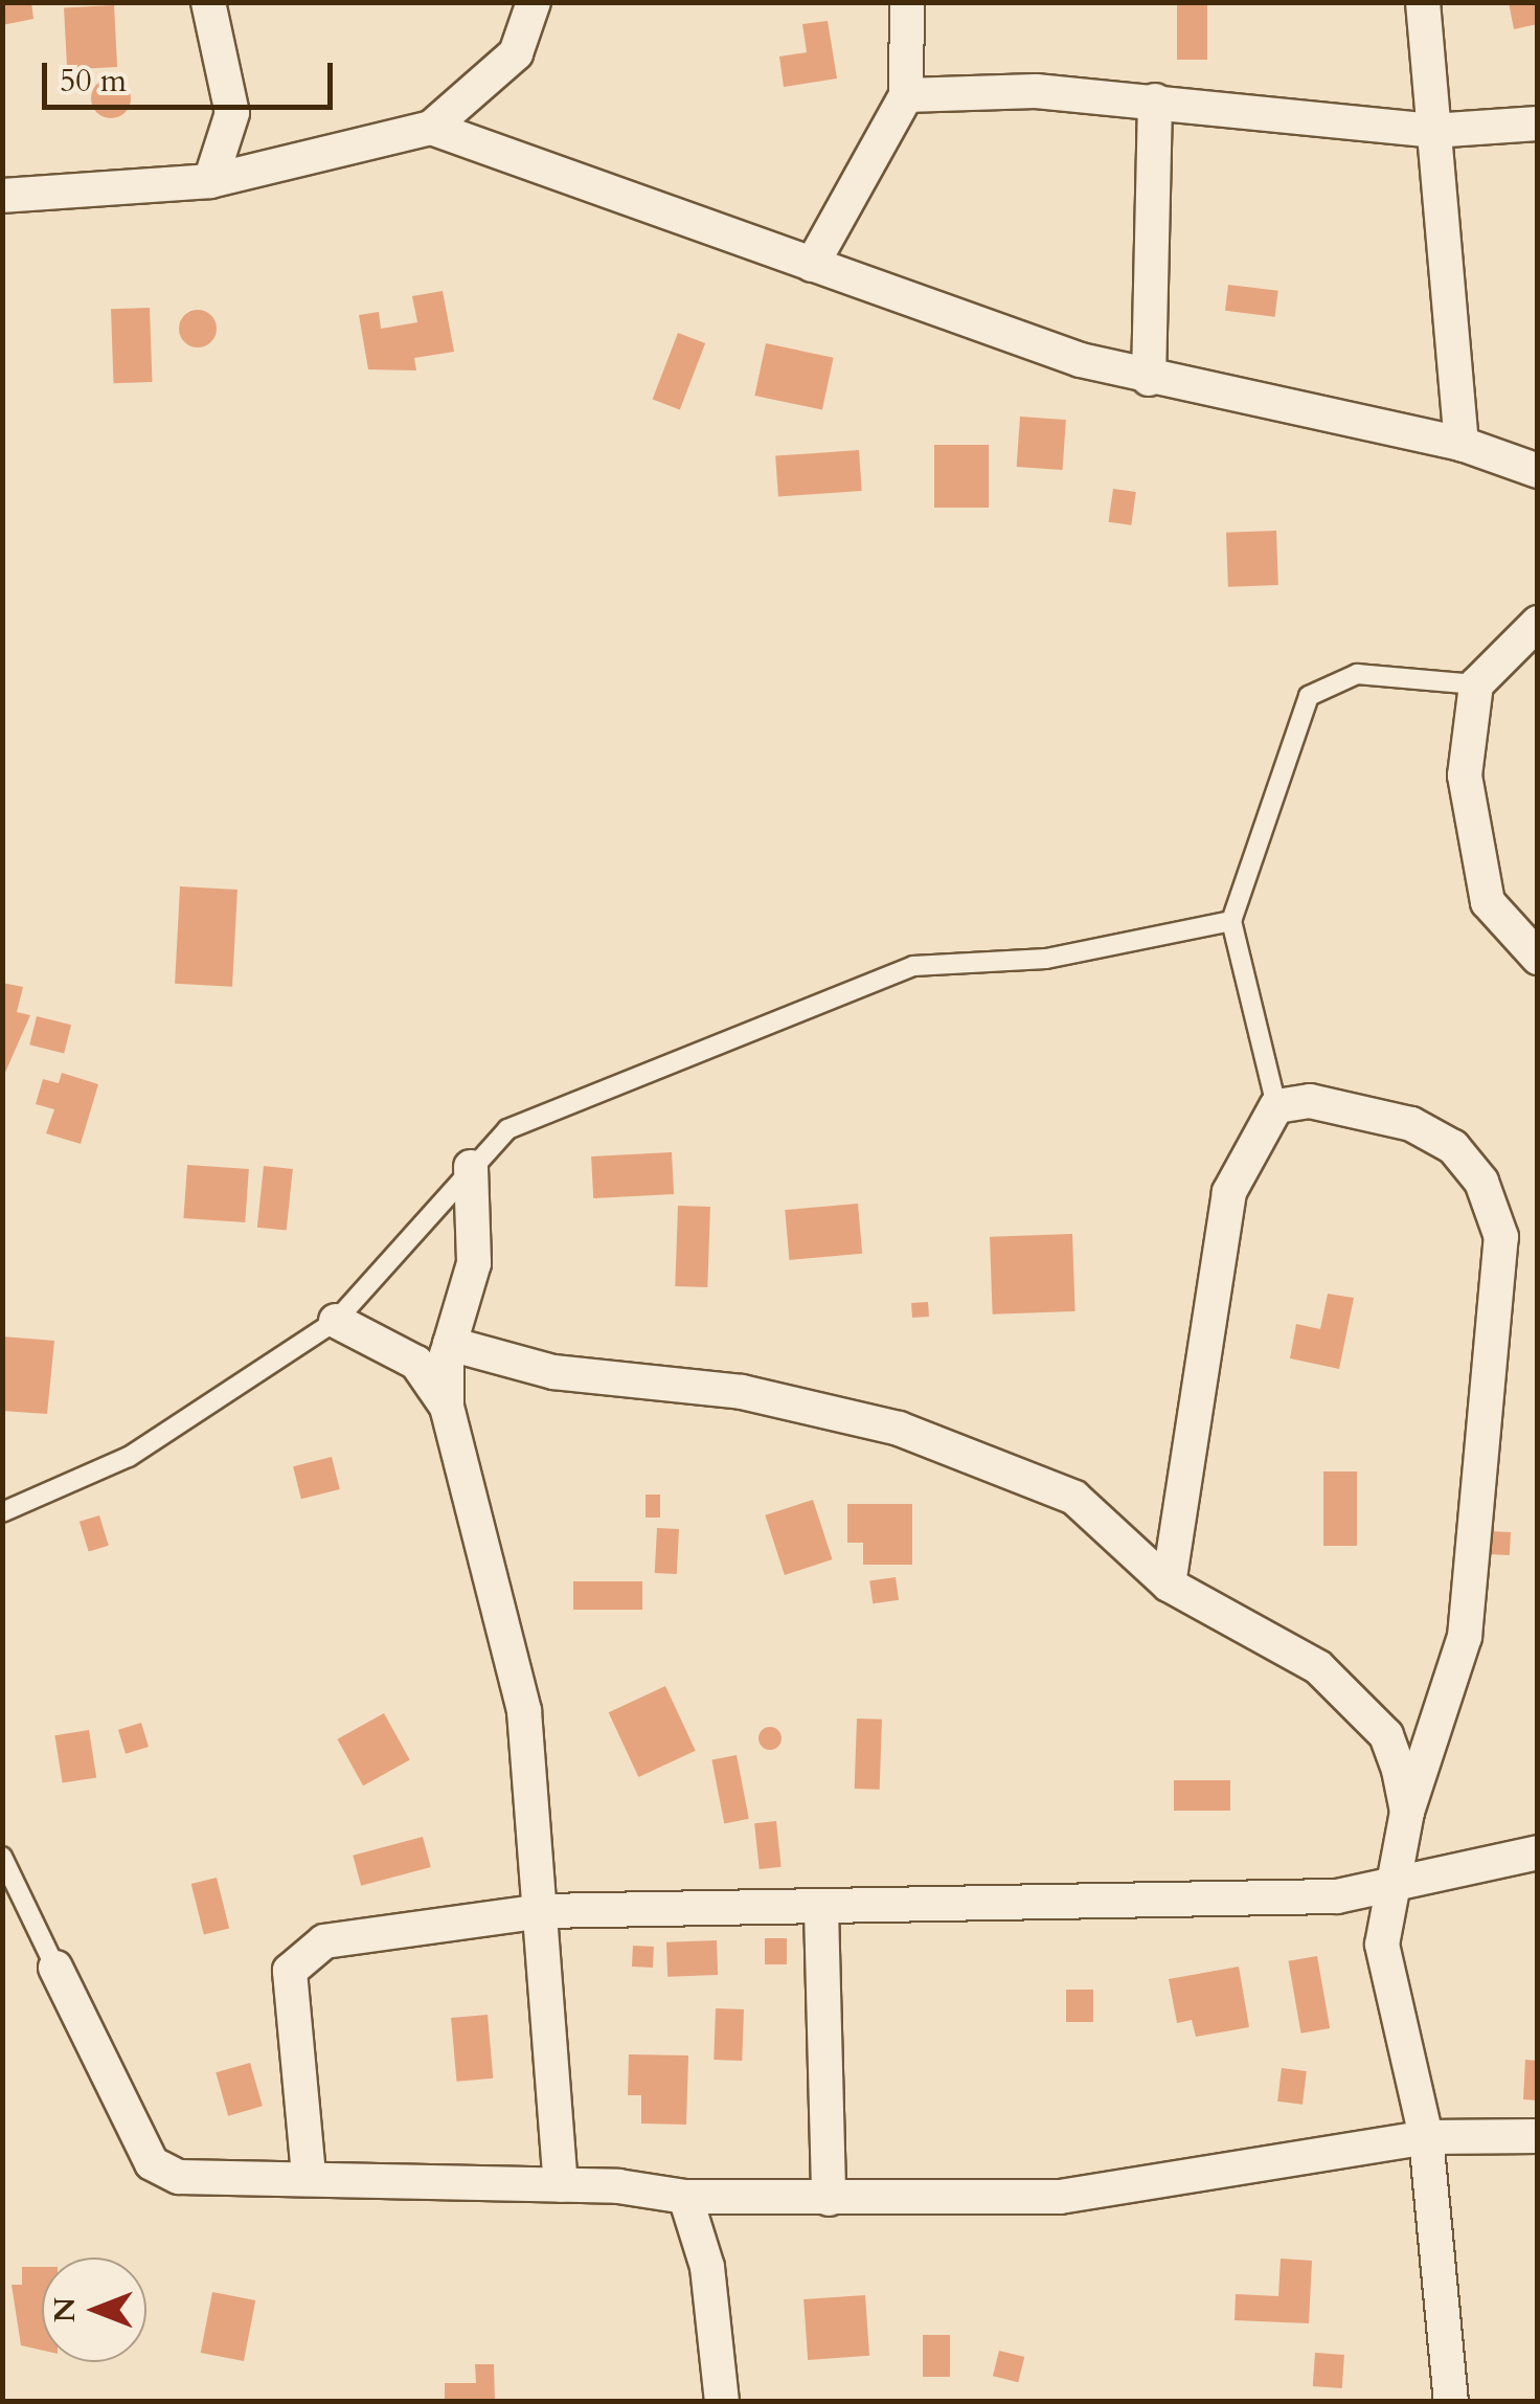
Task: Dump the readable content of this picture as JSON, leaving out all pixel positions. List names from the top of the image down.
{
  "scale_bar": "50 m",
  "north": "left"
}
